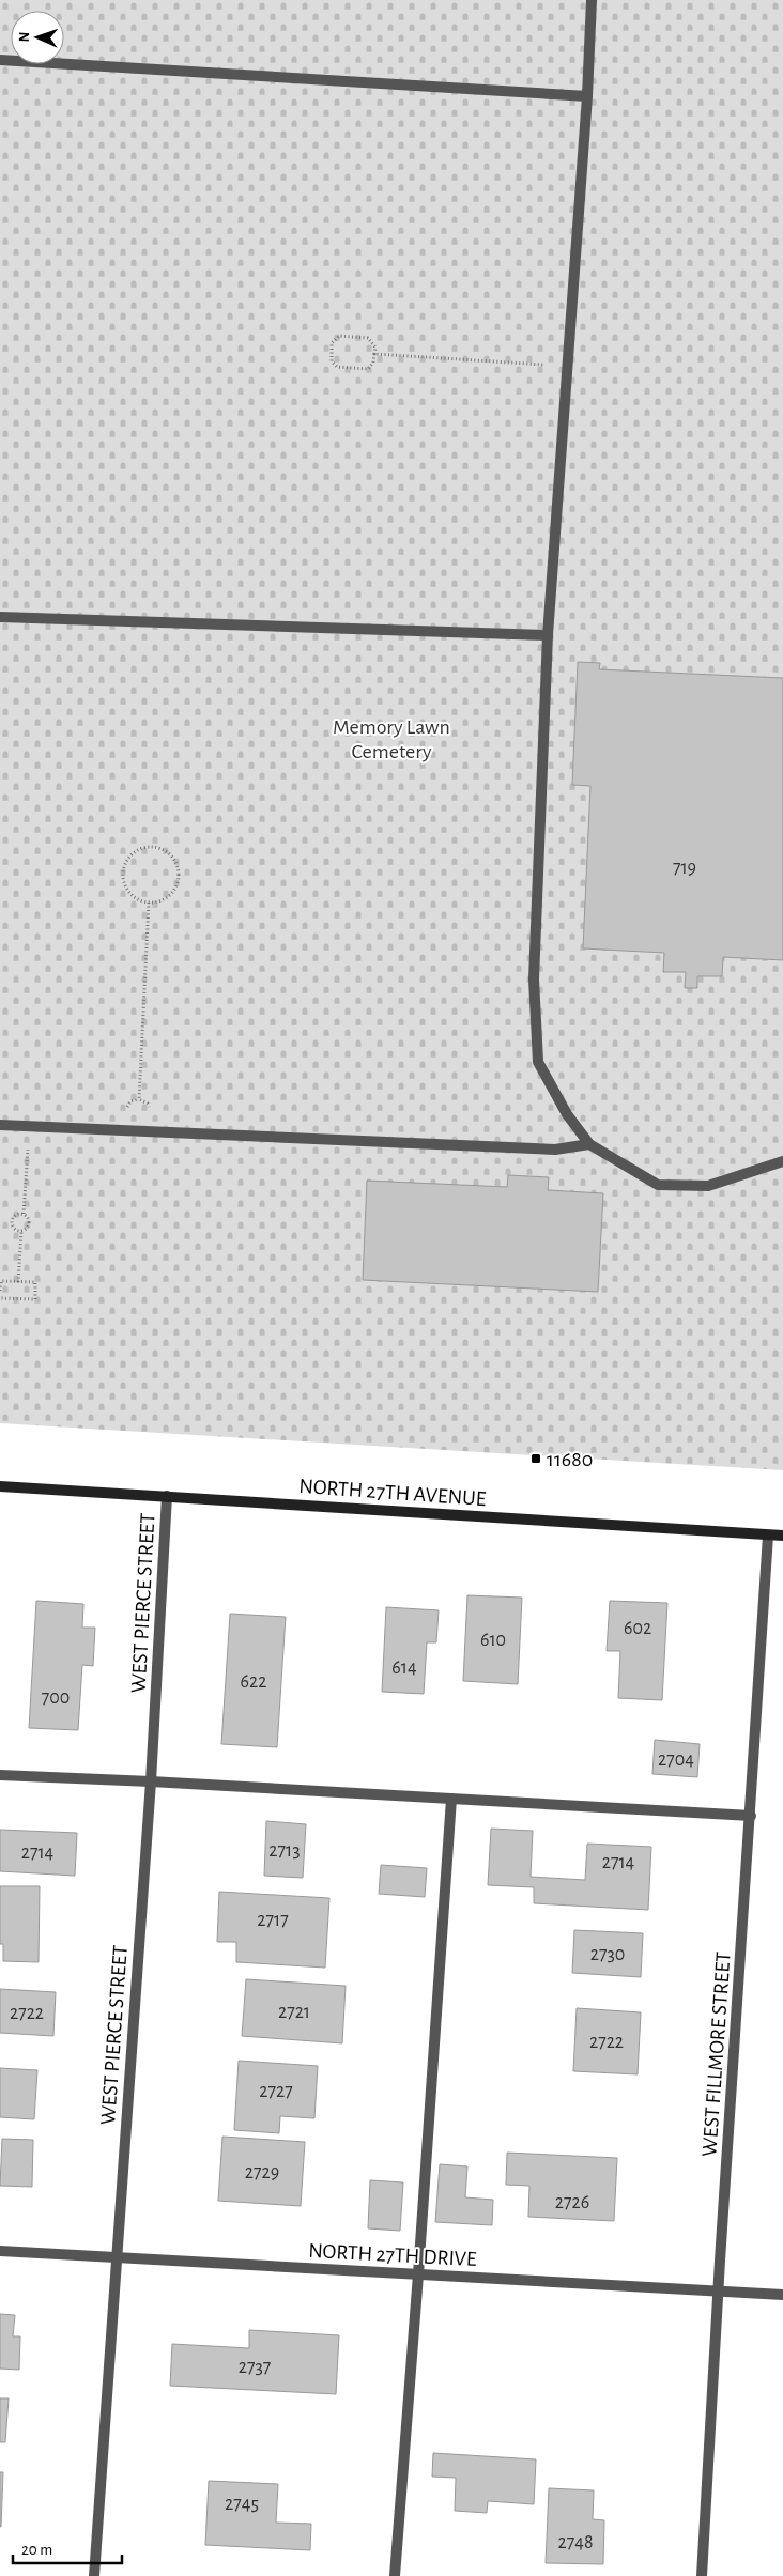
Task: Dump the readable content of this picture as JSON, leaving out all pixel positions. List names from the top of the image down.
{
  "streets": {
    "main road": ["NORTH 27TH AVENUE"],
    "street": ["WEST PIERCE STREET", "WEST FILLMORE STREET", "NORTH 27TH DRIVE"]
  },
  "crossings": [
    ["NORTH 27TH AVENUE", "WEST PIERCE STREET"],
    ["NORTH 27TH AVENUE", "WEST FILLMORE STREET"],
    ["WEST PIERCE STREET", "NORTH 27TH DRIVE"],
    ["WEST FILLMORE STREET", "NORTH 27TH DRIVE"]
  ],
  "parks": ["Memory Lawn Cemetery"],
  "places": {
    "transit": ["11680"]
  },
  "house_numbers": [
    "719",
    "602",
    "610",
    "614",
    "622",
    "700",
    "2704",
    "2713",
    "2714",
    "2714",
    "2717",
    "2730",
    "2721",
    "2722",
    "2722",
    "2727",
    "2729",
    "2726",
    "2737",
    "2745",
    "2748"
  ],
  "scale_bar": "20 m",
  "north": "left"
}
